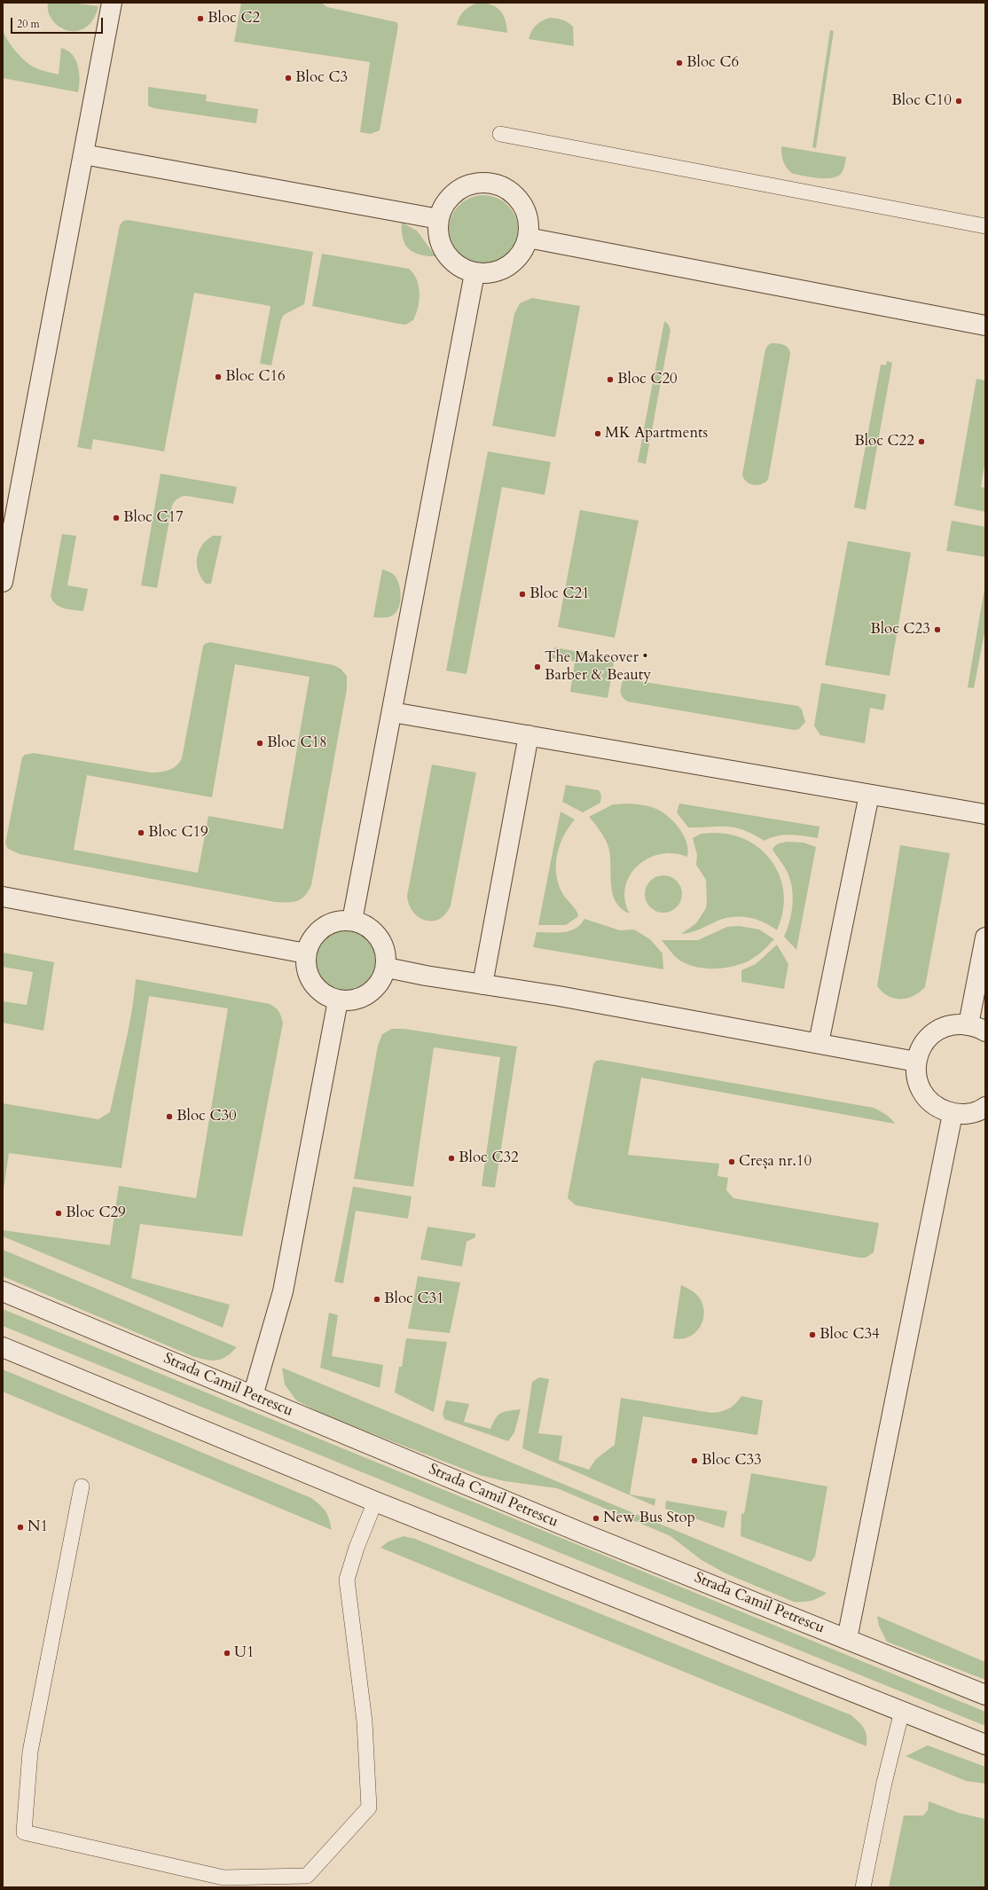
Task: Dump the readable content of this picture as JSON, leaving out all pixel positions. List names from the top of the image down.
{
  "streets": {
    "street": ["Strada Camil Petrescu"]
  },
  "places": [
    "Bloc C2",
    "Bloc C6",
    "Bloc C3",
    "Bloc C10",
    "Bloc C16",
    "Bloc C20",
    "MK Apartments",
    "Bloc C22",
    "Bloc C17",
    "Bloc C21",
    "Bloc C23",
    "The Makeover • Barber & Beauty",
    "Bloc C18",
    "Bloc C19",
    "Bloc C30",
    "Bloc C32",
    "Creșa nr.10",
    "Bloc C29",
    "Bloc C31",
    "Bloc C34",
    "Bloc C33",
    "New Bus Stop",
    "N1",
    "U1"
  ],
  "scale_bar": "20 m"
}
